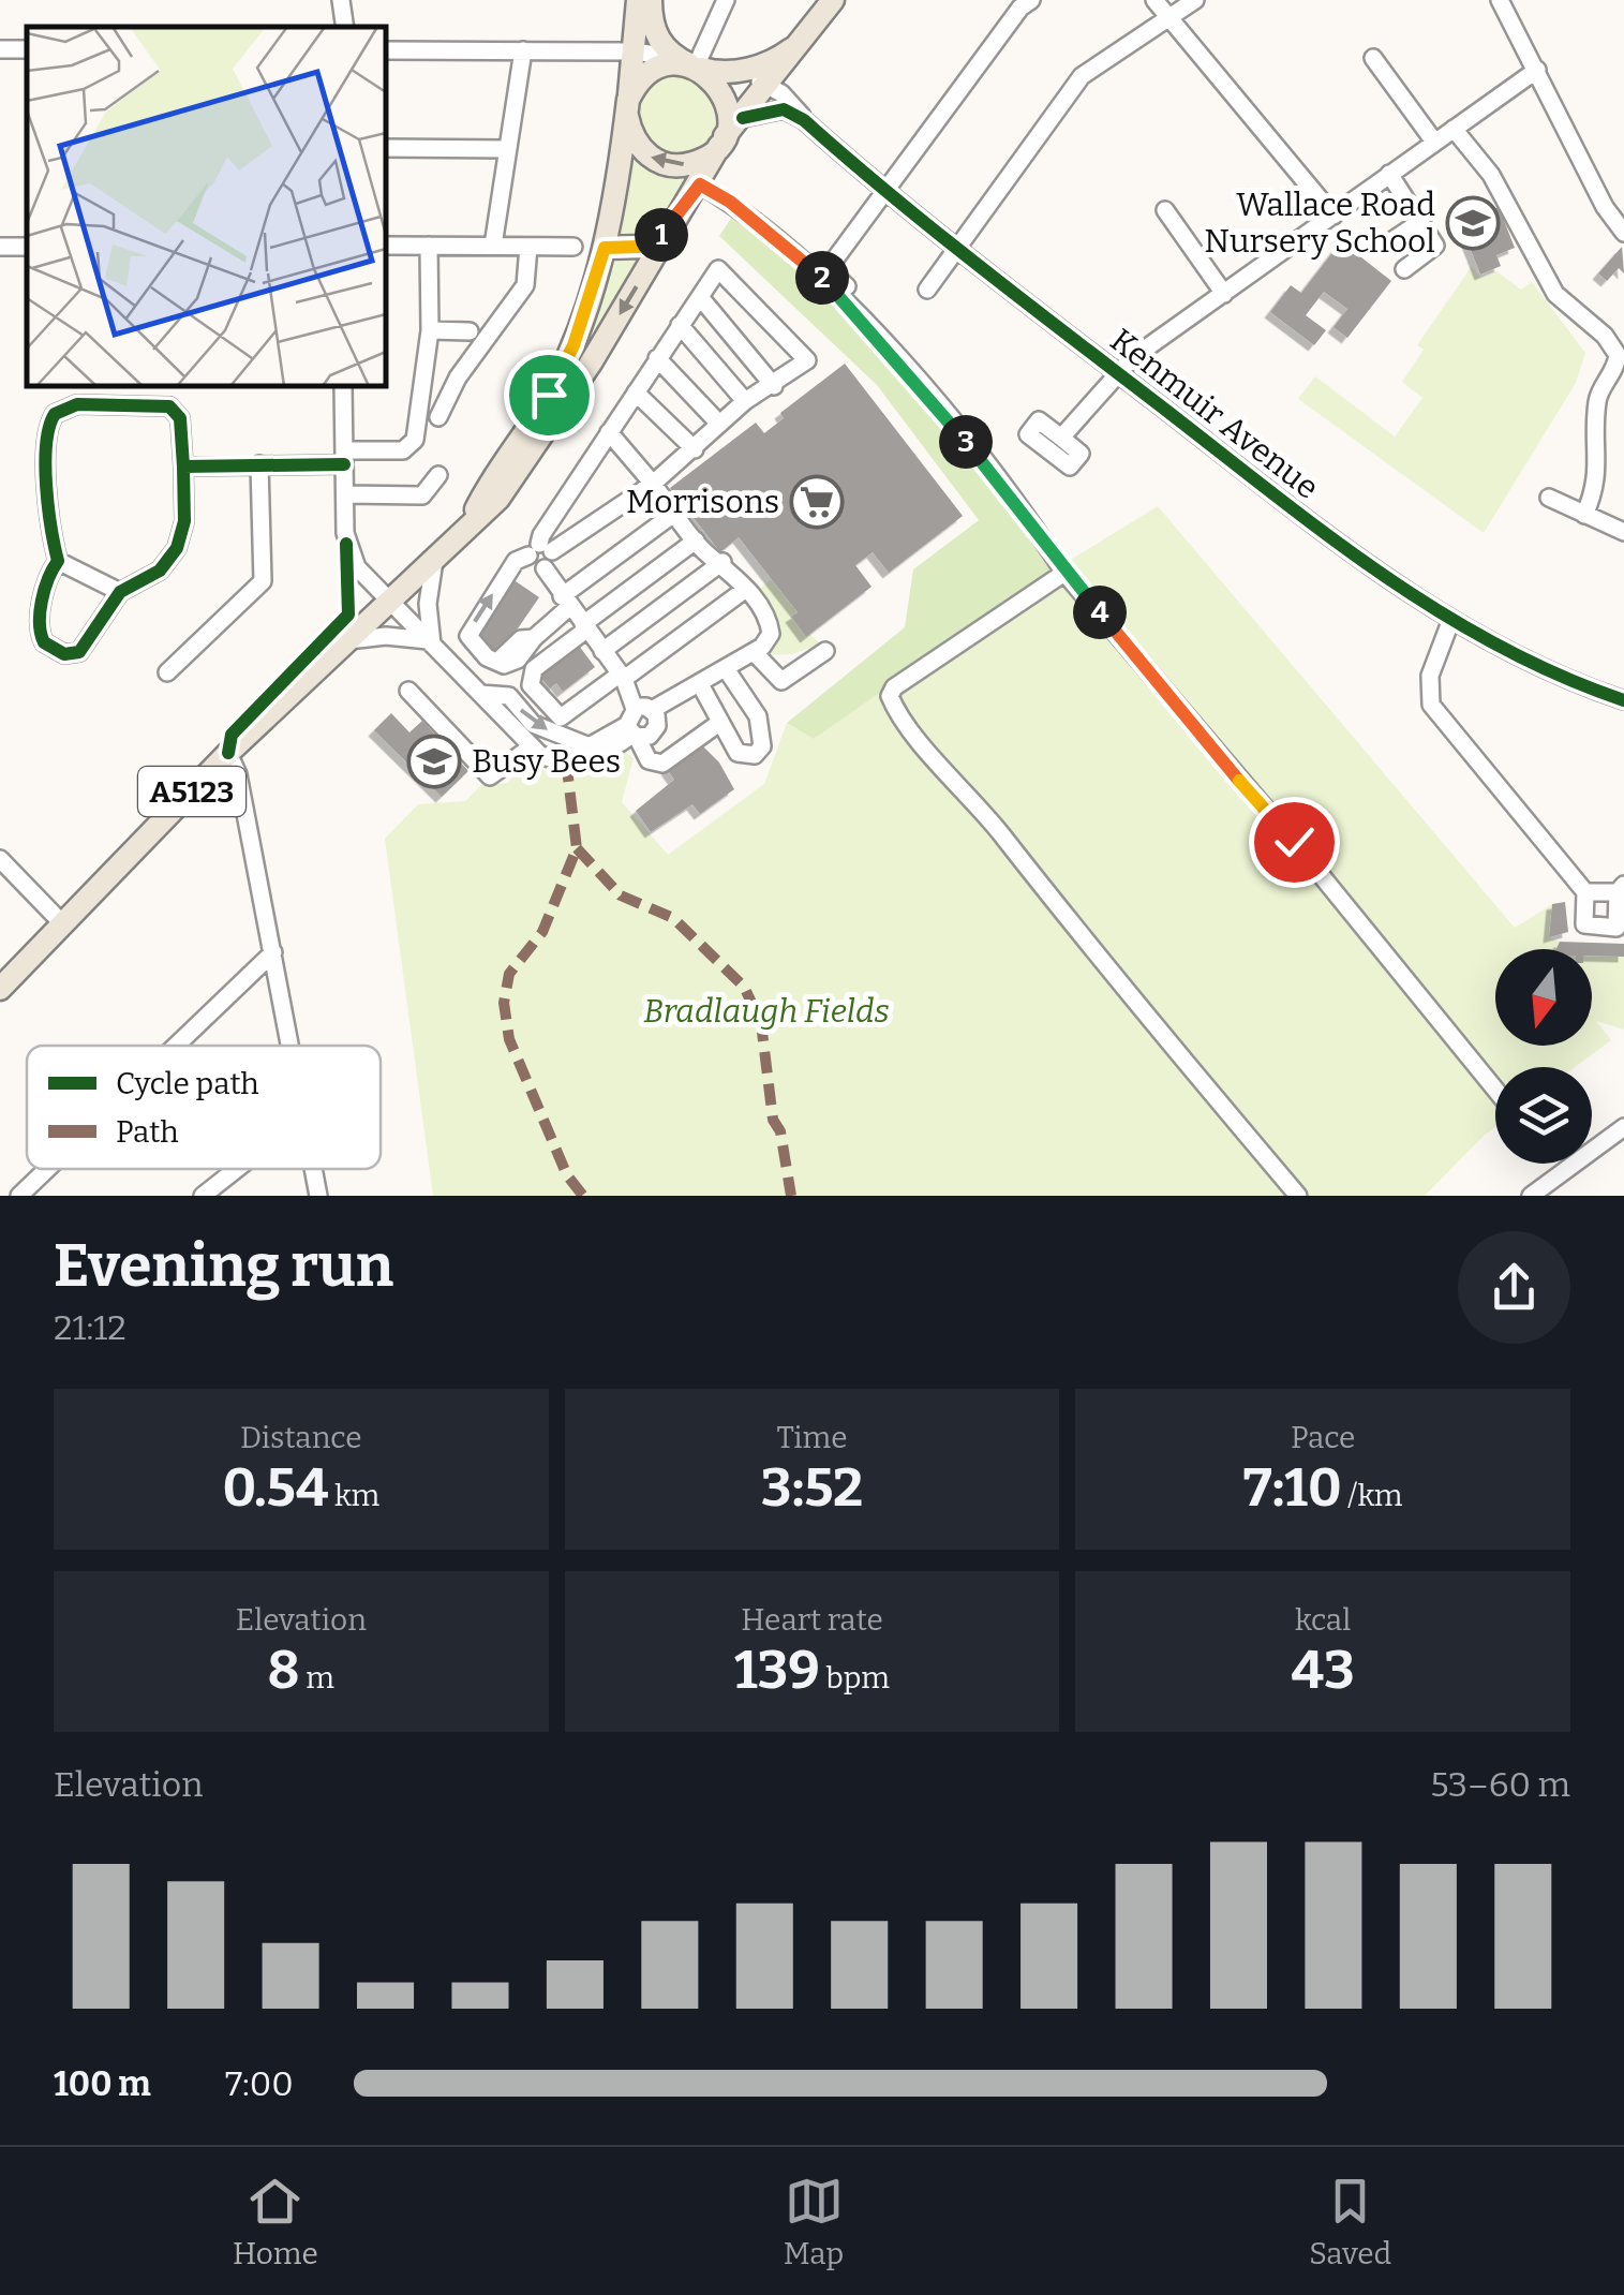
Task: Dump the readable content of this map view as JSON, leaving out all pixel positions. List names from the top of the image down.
{
  "streets": {
    "main road": ["A5123"],
    "street": ["Kenmuir Avenue"]
  },
  "crossings": [
    ["Kenmuir Avenue", "A5123"]
  ],
  "parks": ["Bradlaugh Fields"],
  "places": {
    "school or university": ["Wallace Road Nursery School", "Busy Bees"],
    "supermarket": ["Morrisons"]
  },
  "legend": ["Cycle path", "Path"],
  "north": "bottom",
  "page": {
    "pins": [
      "1",
      "2",
      "3",
      "4"
    ],
    "heading": ["Evening run", "21:12"],
    "stats": [
      ["Distance", "0.54 km"],
      ["Time", "3:52"],
      ["Pace", "7:10 /km"],
      ["Elevation", "8 m"],
      ["Heart rate", "139 bpm"],
      ["kcal", "43"]
    ],
    "chart": ["Elevation", "53–60 m"],
    "list": [
      {
        "name": "100 m",
        "note": "7:00"
      }
    ],
    "tabs": ["Home", "Map", "Saved"]
  }
}
